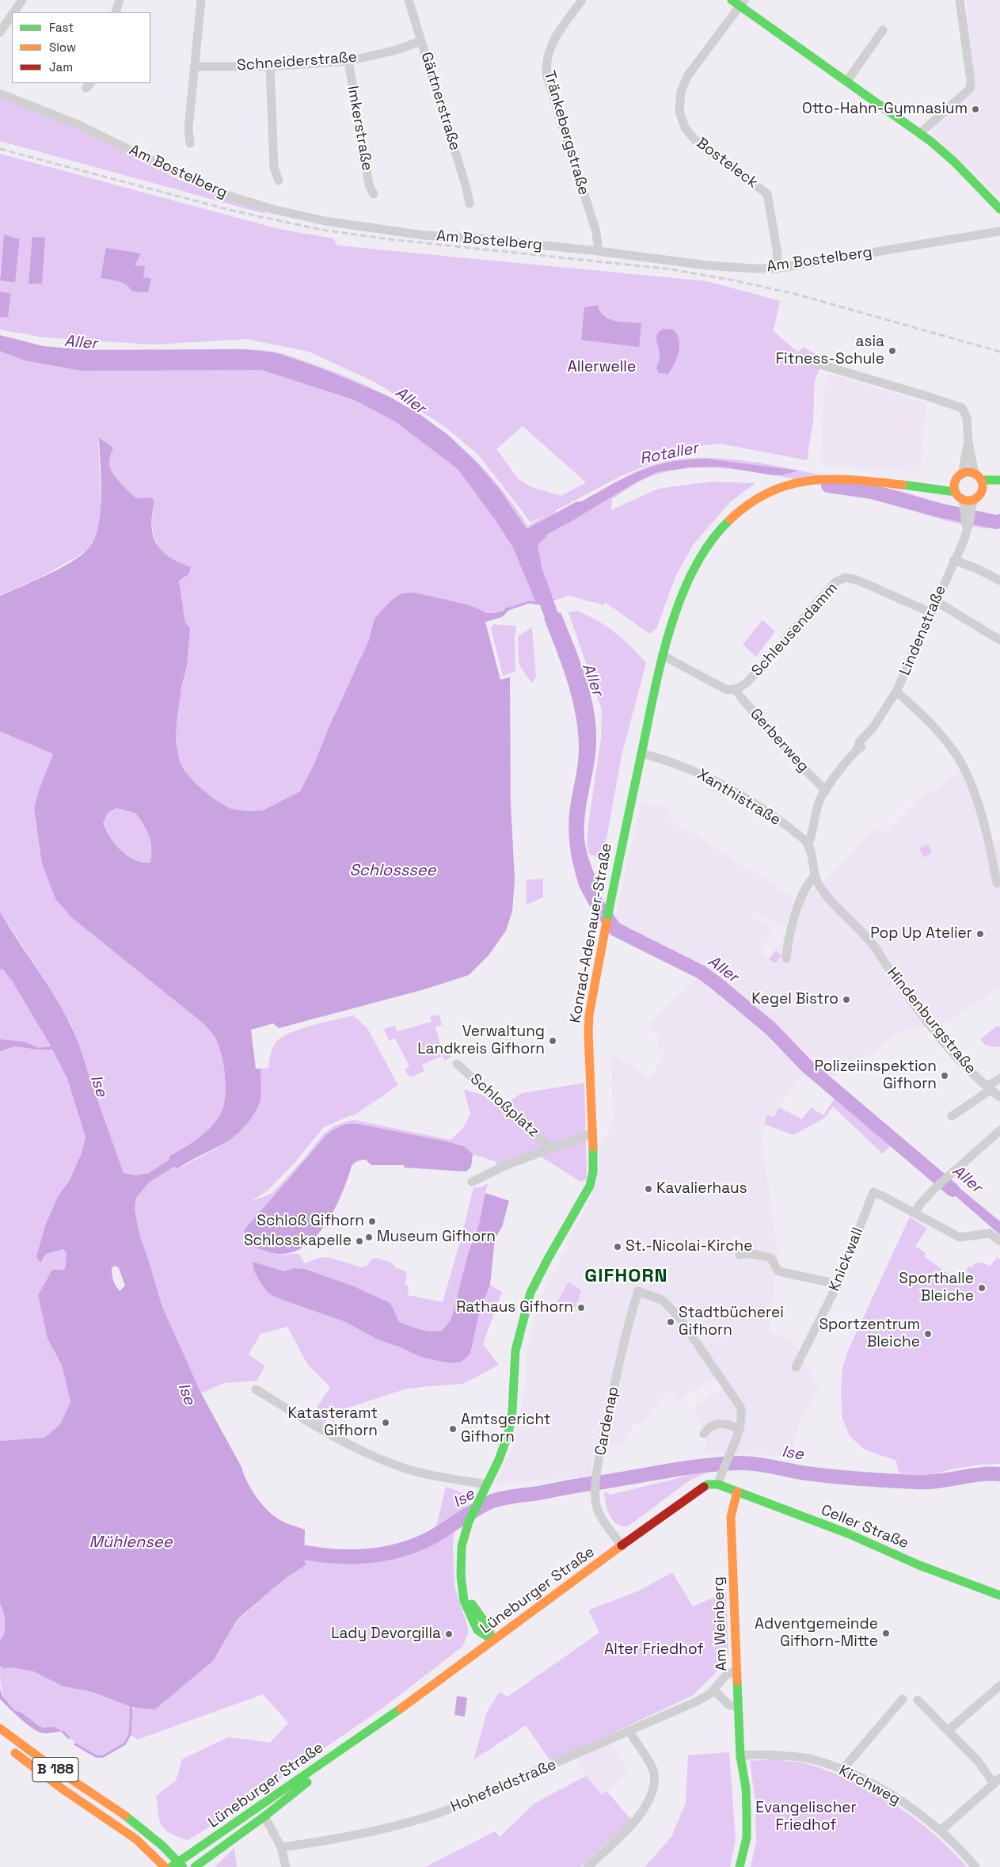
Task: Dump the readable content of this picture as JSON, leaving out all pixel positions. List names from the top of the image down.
{
  "streets": {
    "street": [
      "Schneiderstraße",
      "Gärtnerstraße",
      "Imkerstraße",
      "Tränkebergstraße",
      "Bosteleck",
      "Am Bostelberg",
      "Schleusendamm",
      "Lindenstraße",
      "Gerberweg",
      "Xanthistraße",
      "Konrad-Adenauer-Straße",
      "Hindenburgstraße",
      "Schloßplatz",
      "Knickwall",
      "Cardenap",
      "Celler Straße",
      "Lüneburger Straße",
      "Am Weinberg",
      "B 188",
      "Kirchweg",
      "Hohefeldstraße"
    ]
  },
  "crossings": [
    ["Schneiderstraße", "Gärtnerstraße"],
    ["Schneiderstraße", "Imkerstraße"],
    ["Tränkebergstraße", "Am Bostelberg"],
    ["Bosteleck", "Am Bostelberg"],
    ["Schleusendamm", "Lindenstraße"],
    ["Schleusendamm", "Gerberweg"],
    ["Lindenstraße", "Gerberweg"],
    ["Lindenstraße", "Xanthistraße"],
    ["Lindenstraße", "Konrad-Adenauer-Straße"],
    ["Xanthistraße", "Konrad-Adenauer-Straße"],
    ["Konrad-Adenauer-Straße", "Schloßplatz"],
    ["Konrad-Adenauer-Straße", "Lüneburger Straße"],
    ["Cardenap", "Lüneburger Straße"],
    ["Celler Straße", "Lüneburger Straße"],
    ["Celler Straße", "Am Weinberg"],
    ["Lüneburger Straße", "B 188"],
    ["Am Weinberg", "Kirchweg"],
    ["Am Weinberg", "Hohefeldstraße"]
  ],
  "districts": ["GIFHORN"],
  "water": [
    "Aller",
    "Rotaller",
    "Schlosssee",
    "Ise",
    "Mühlensee"
  ],
  "parks": ["Allerwelle", "Alter Friedhof", "Evangelischer Friedhof"],
  "places": [
    "Otto-Hahn-Gymnasium",
    "asia Fitness-Schule",
    "Pop Up Atelier",
    "Kegel Bistro",
    "Verwaltung Landkreis Gifhorn",
    "Polizeiinspektion Gifhorn",
    "Kavalierhaus",
    "Schloß Gifhorn",
    "Museum Gifhorn",
    "Schlosskapelle",
    "St.-Nicolai-Kirche",
    "Sporthalle Bleiche",
    "Rathaus Gifhorn",
    "Stadtbücherei Gifhorn",
    "Sportzentrum Bleiche",
    "Katasteramt Gifhorn",
    "Amtsgericht Gifhorn",
    "Adventgemeinde Gifhorn-Mitte",
    "Lady Devorgilla"
  ],
  "legend": ["Fast", "Slow", "Jam"]
}
